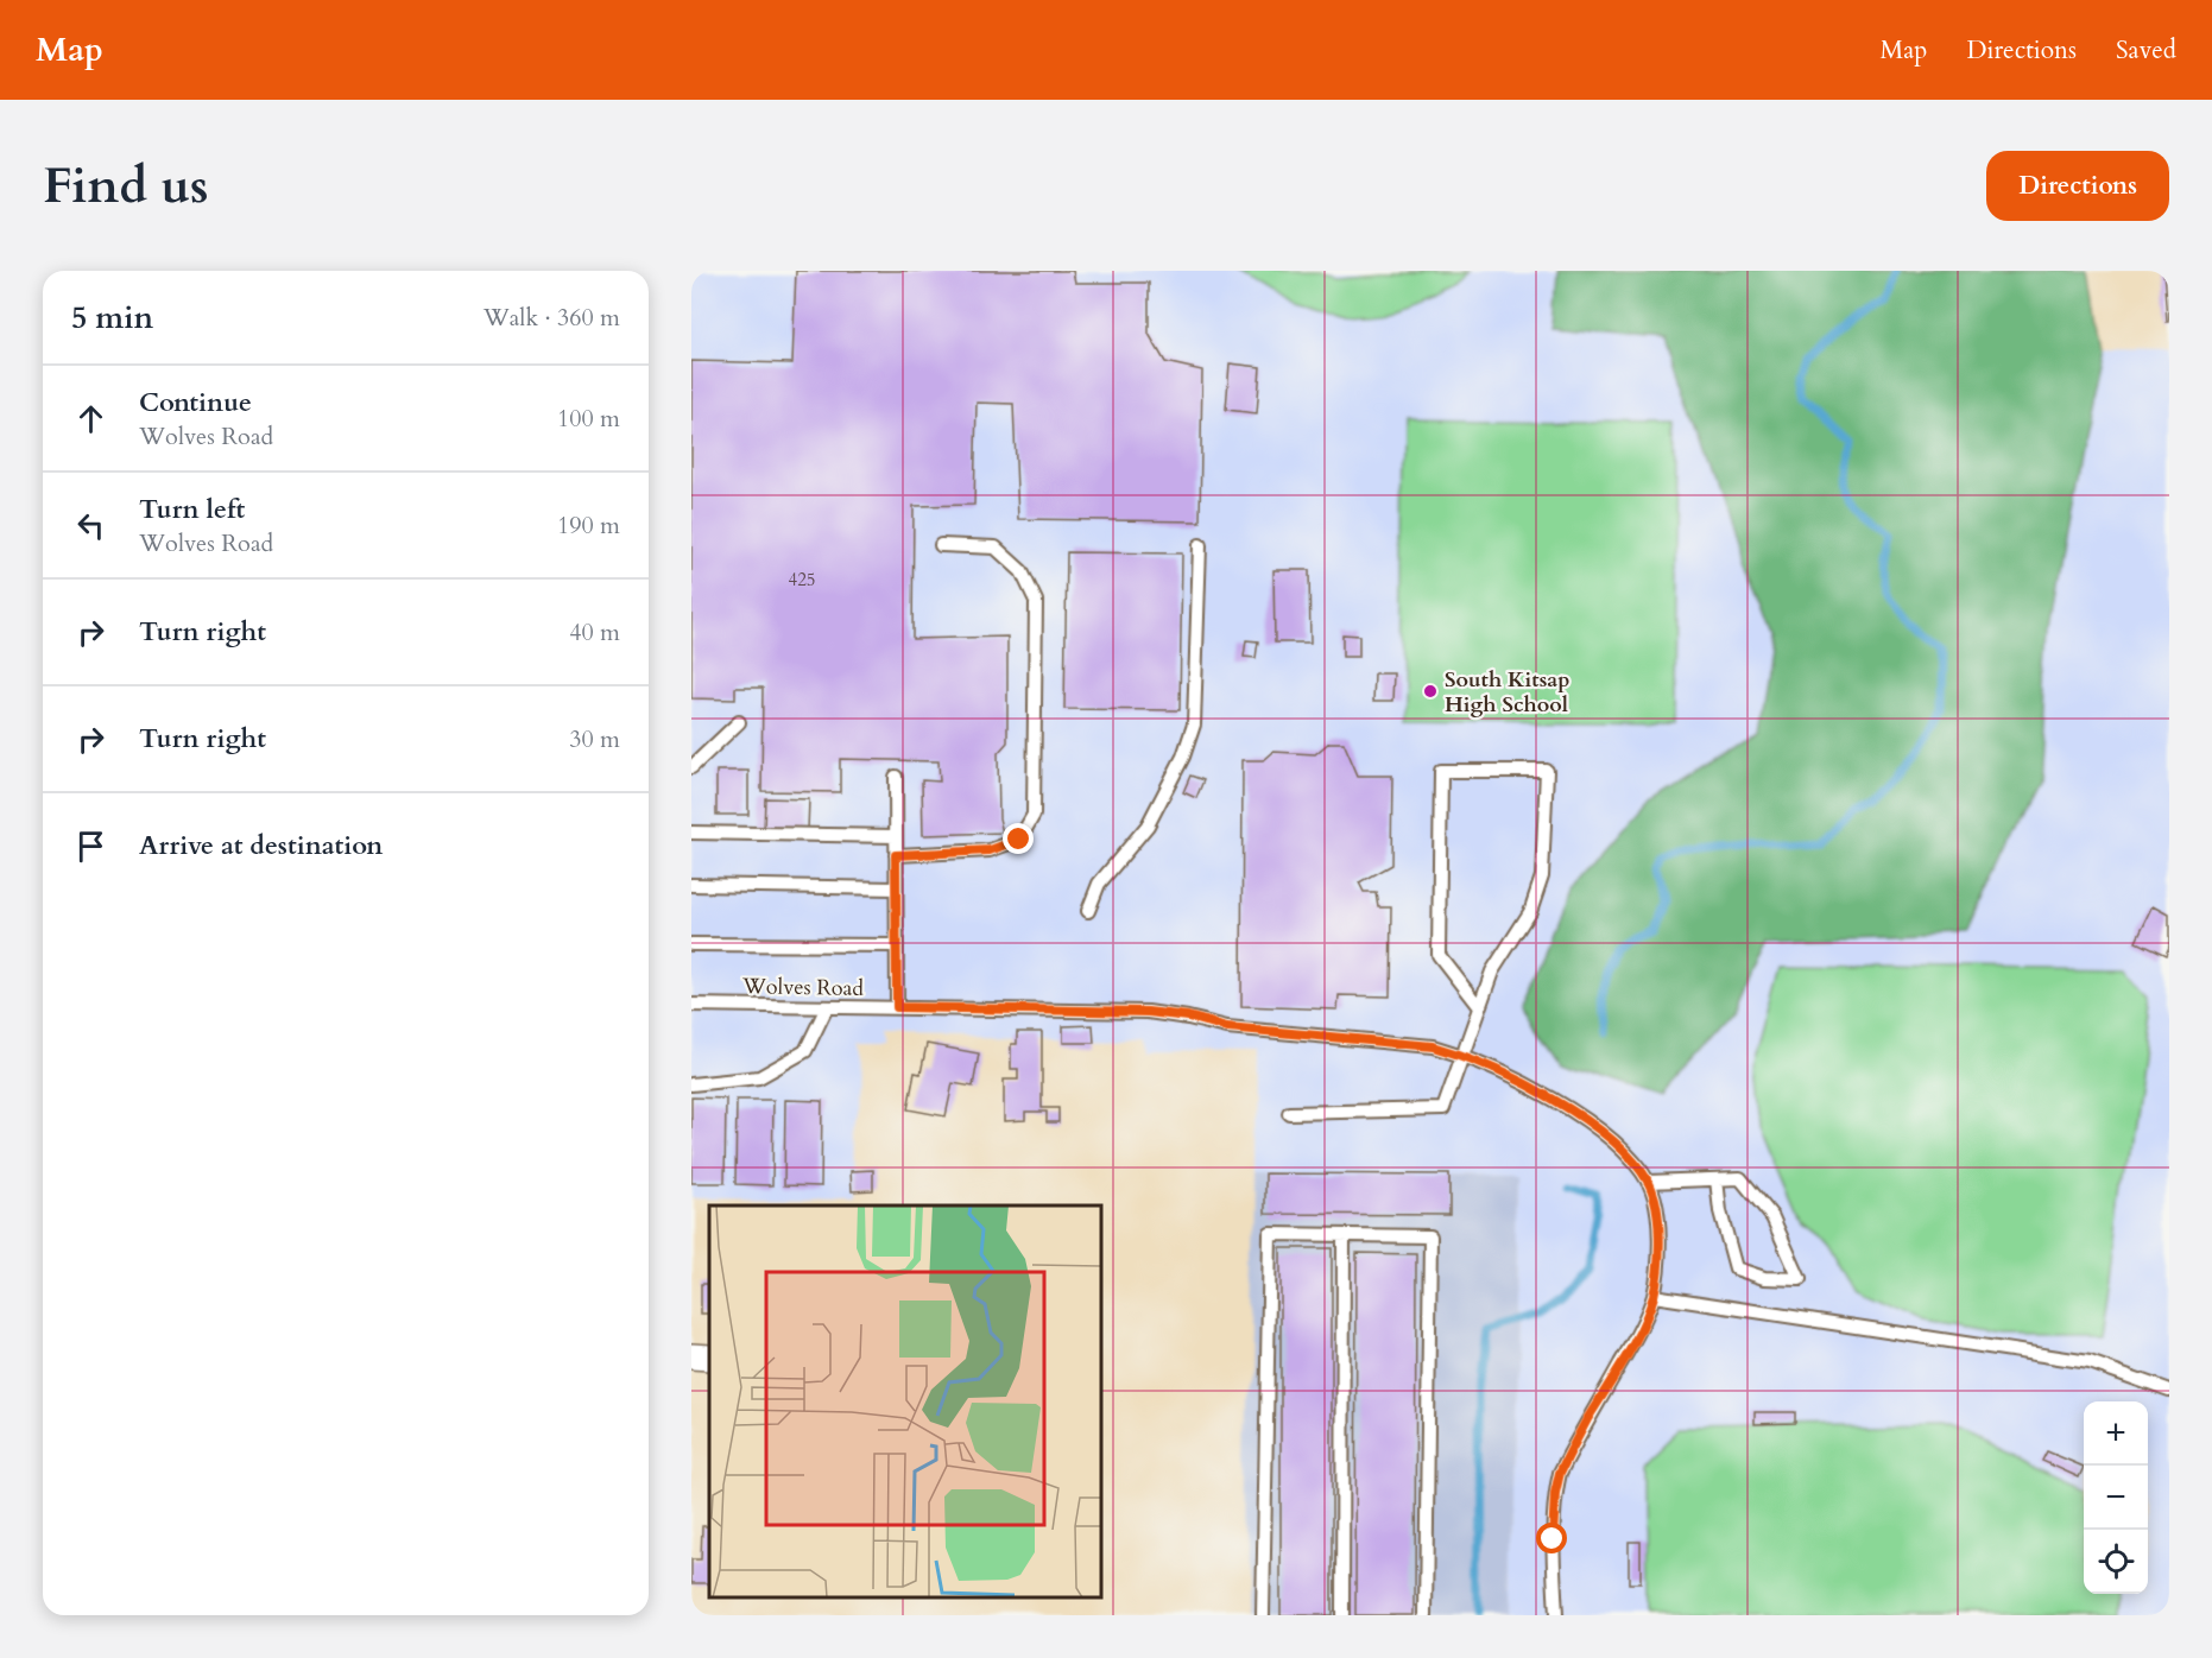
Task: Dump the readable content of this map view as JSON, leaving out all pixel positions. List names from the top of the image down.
{
  "streets": {
    "lane": ["Wolves Road"]
  },
  "places": ["South Kitsap High School"],
  "house_numbers": ["425"],
  "page": {
    "header": "Map",
    "nav": ["Map", "Directions", "Saved"],
    "buttons": "Directions",
    "title": "Find us",
    "heading": ["5 min", "Walk · 360 m"],
    "list": [
      ["Continue", "Wolves Road", "100 m"],
      ["Turn left", "Wolves Road", "190 m"],
      ["Turn right", "40 m"],
      ["Turn right", "30 m"],
      "Arrive at destination"
    ],
    "map_buttons": ["+", "−"]
  }
}
